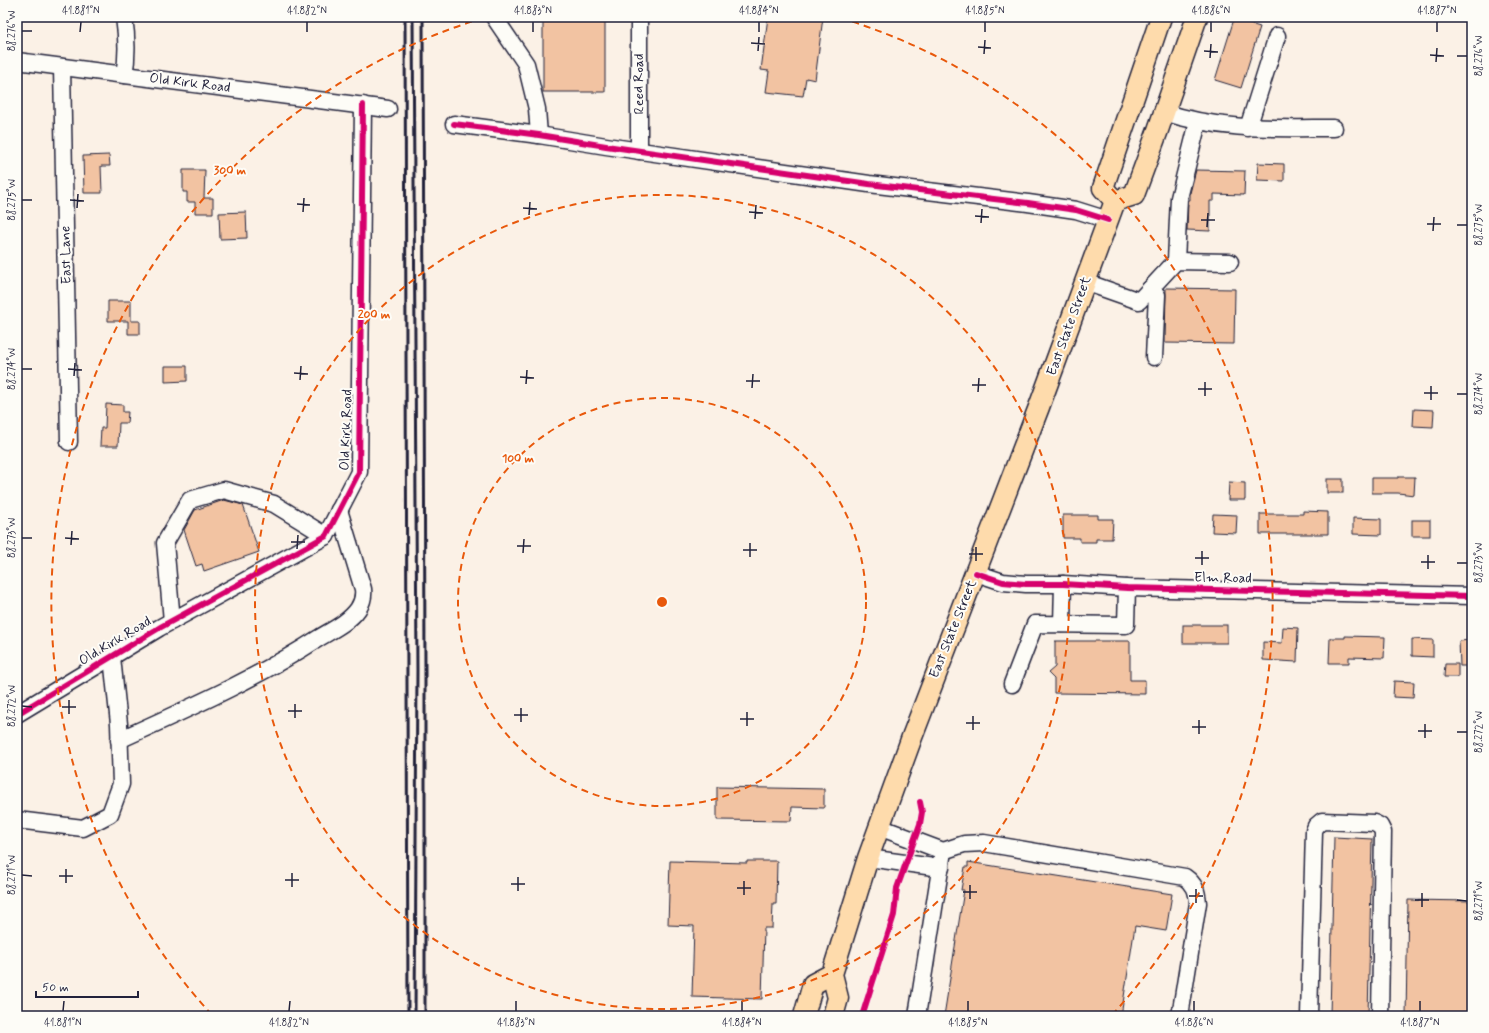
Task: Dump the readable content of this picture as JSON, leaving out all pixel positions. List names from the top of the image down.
{
  "streets": {
    "main road": ["East State Street"],
    "street": [
      "Old Kirk Road",
      "Reed Road",
      "East Lane",
      "Elm Road"
    ]
  },
  "crossings": [
    ["Old Kirk Road", "East Lane"],
    ["East State Street", "Elm Road"]
  ],
  "scale_bar": "50 m",
  "coordinates": [
    "41.881°N",
    "41.882°N",
    "41.883°N",
    "41.884°N",
    "41.885°N",
    "41.886°N",
    "41.887°N",
    "88.276°W",
    "88.275°W",
    "88.274°W",
    "88.273°W",
    "88.272°W",
    "88.271°W"
  ],
  "rings": ["300 m", "200 m", "100 m"]
}
